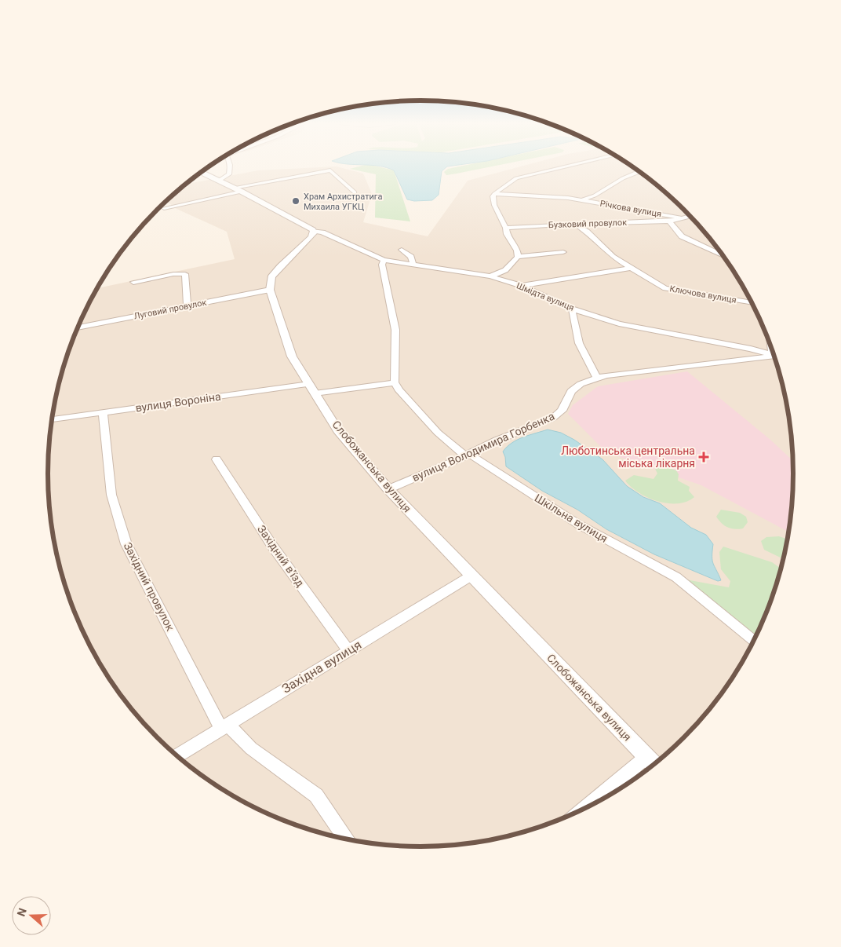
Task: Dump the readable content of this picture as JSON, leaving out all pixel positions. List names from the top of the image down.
{
  "streets": {
    "street": [
      "Річкова вулиця",
      "Бузковий провулок",
      "Ключова вулиця",
      "Шмідта вулиця",
      "Луговий провулок",
      "вулиця Вороніна",
      "вулиця Володимира Горбенка",
      "Слобожанська вулиця",
      "Шкільна вулиця",
      "Західний в'їзд",
      "Західний провулок",
      "Західна вулиця"
    ]
  },
  "crossings": [
    ["Річкова вулиця", "Бузковий провулок"],
    ["Бузковий провулок", "Ключова вулиця"],
    ["Луговий провулок", "Слобожанська вулиця"],
    ["вулиця Вороніна", "Слобожанська вулиця"],
    ["вулиця Вороніна", "Шкільна вулиця"],
    ["вулиця Вороніна", "Західний провулок"],
    ["вулиця Володимира Горбенка", "Слобожанська вулиця"],
    ["вулиця Володимира Горбенка", "Шкільна вулиця"],
    ["Слобожанська вулиця", "Західна вулиця"],
    ["Західний в'їзд", "Західна вулиця"],
    ["Західний провулок", "Західна вулиця"]
  ],
  "places": {
    "other": ["Храм Архистратига Михаила УГКЦ"],
    "health": ["Люботинська центральна міська лікарня"]
  },
  "north": "left"
}
